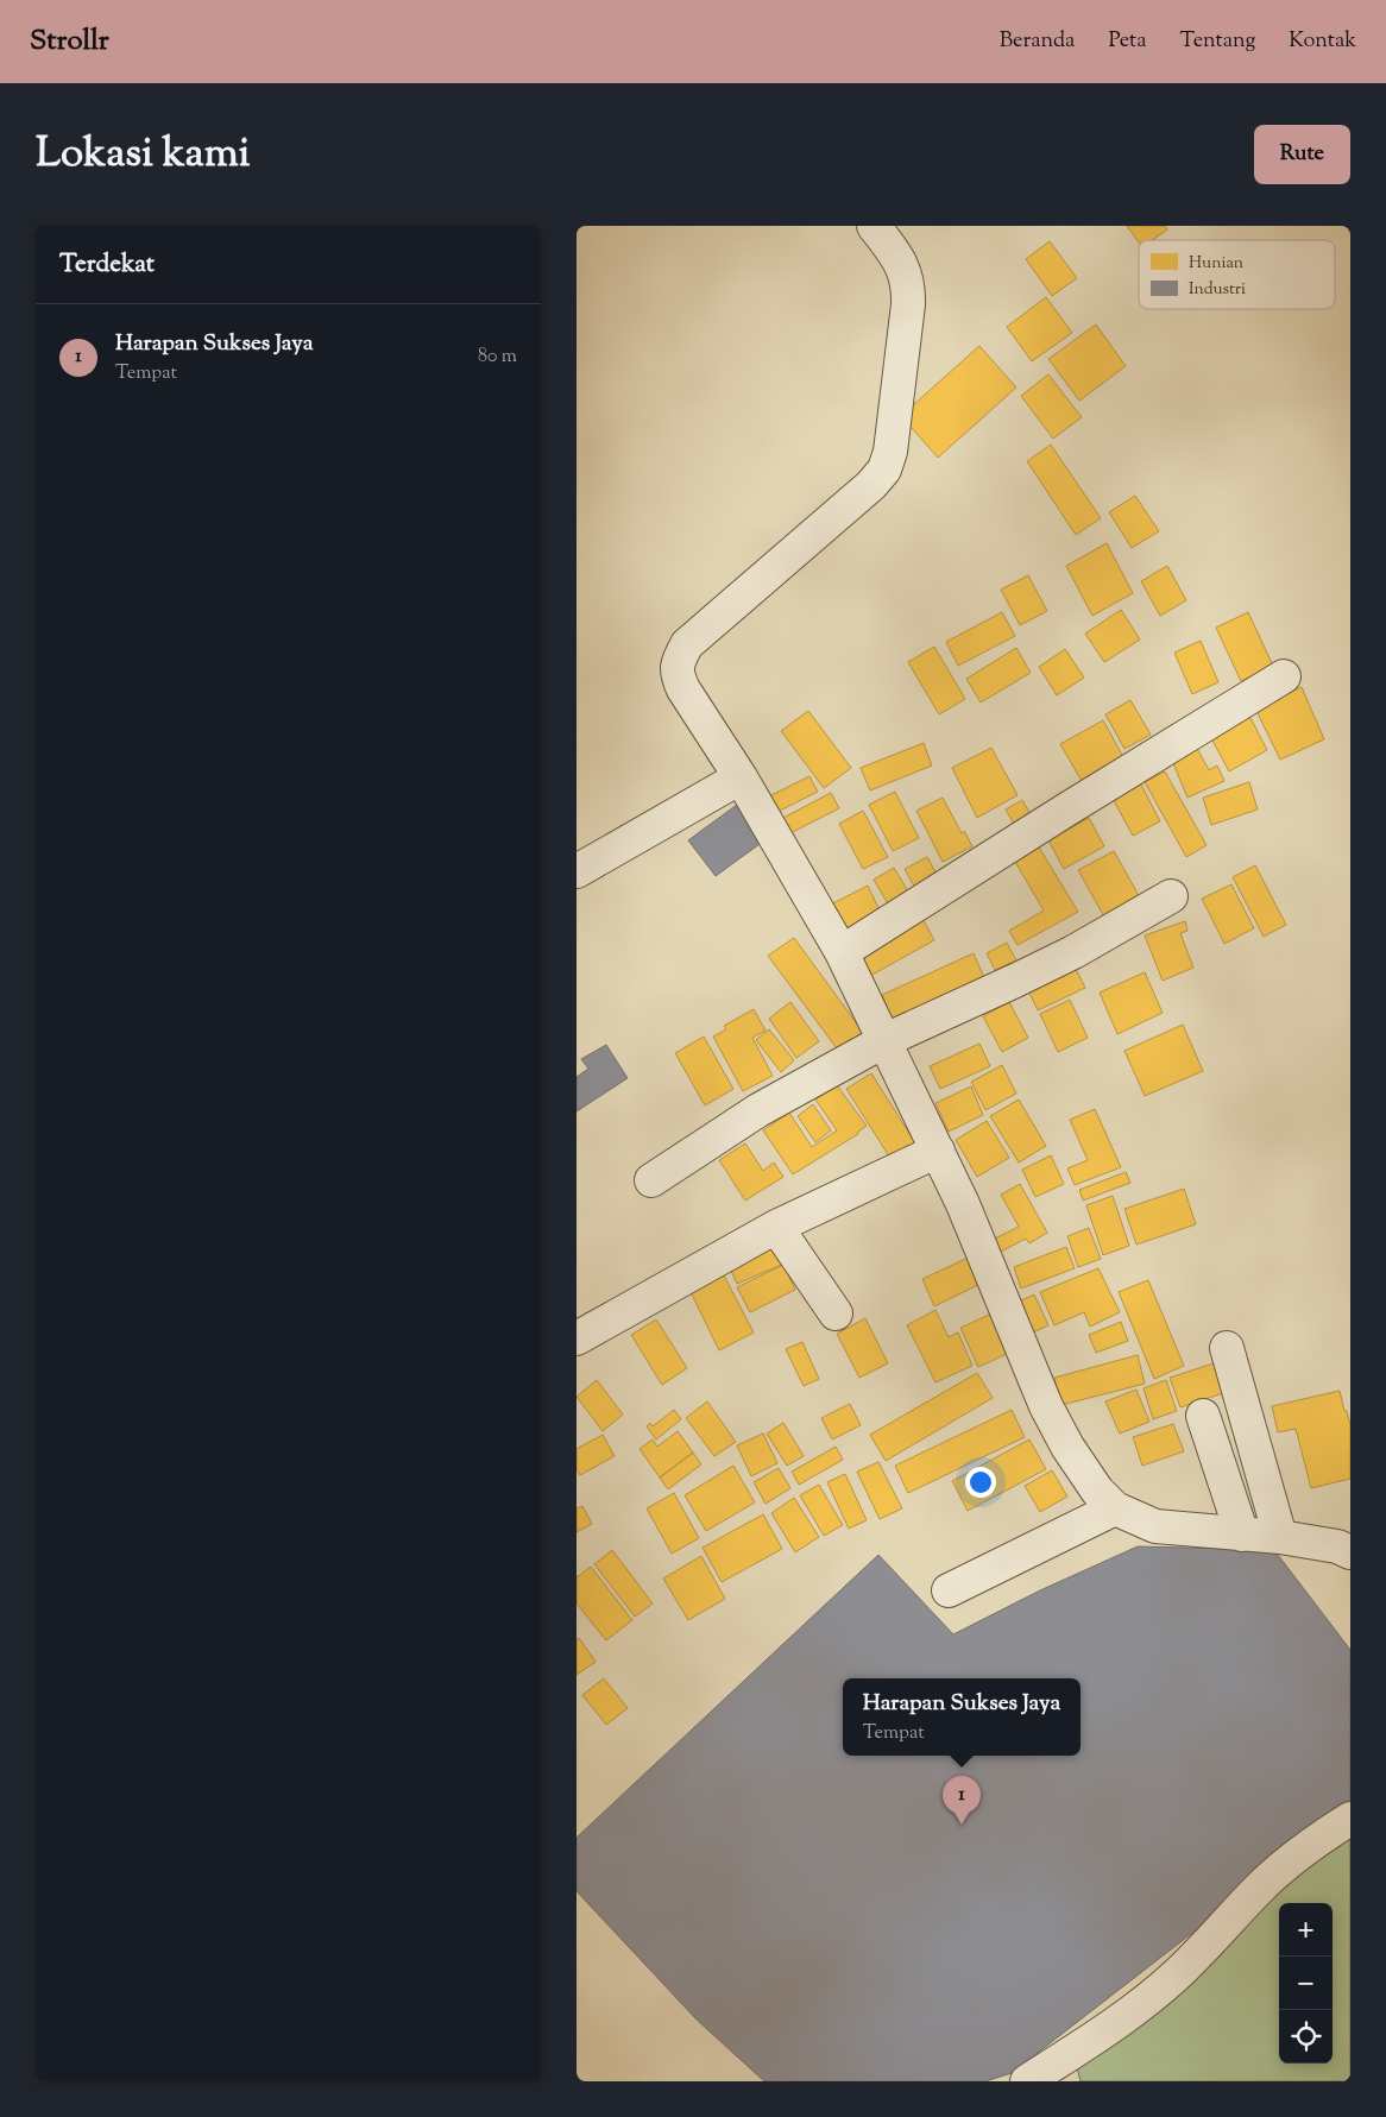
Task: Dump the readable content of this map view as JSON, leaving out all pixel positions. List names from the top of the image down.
{
  "legend": ["Hunian", "Industri"],
  "page": {
    "header": "Strollr",
    "nav": [
      "Beranda",
      "Peta",
      "Tentang",
      "Kontak"
    ],
    "title": "Lokasi kami",
    "buttons": "Rute",
    "heading": "Terdekat",
    "list": [
      {
        "mark": "1",
        "name": "Harapan Sukses Jaya",
        "note": "Tempat",
        "value": "80 m"
      }
    ],
    "popup": ["Harapan Sukses Jaya", "Tempat"],
    "pins": "1",
    "map_buttons": ["+", "−"]
  }
}
